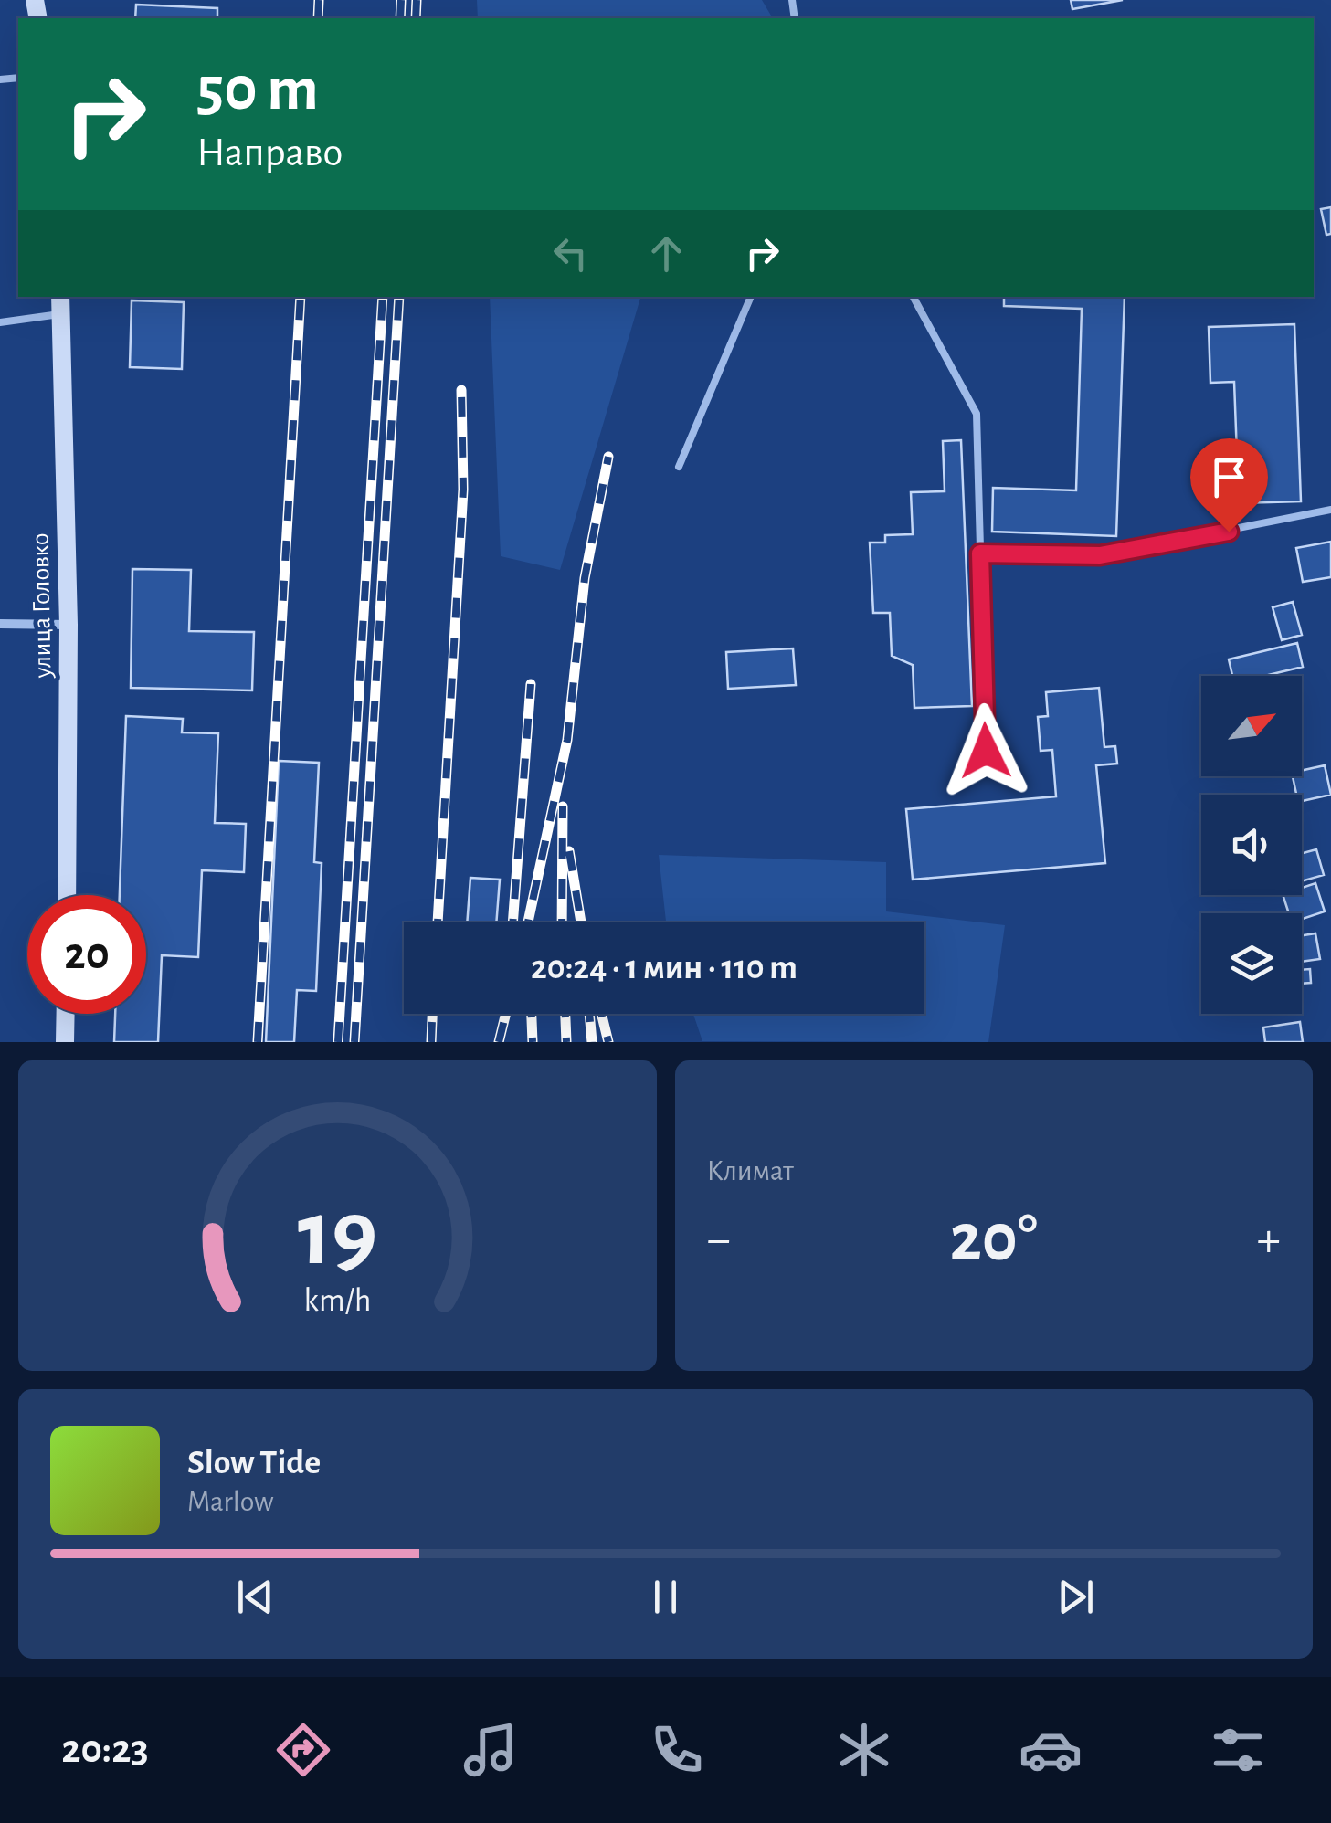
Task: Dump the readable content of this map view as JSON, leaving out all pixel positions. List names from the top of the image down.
{
  "streets": {
    "main road": ["улица Головко"]
  },
  "north": "top right",
  "page": {
    "turn": ["50 m", "Направо"],
    "limit": "20",
    "trip": "20:24 · 1 мин · 110 m",
    "tile": "Климат",
    "heat": ["−", "20°", "+"],
    "song": ["Slow Tide", "Marlow"],
    "tabs": "20:23",
    "gauge": ["19", "km/h"]
  }
}
